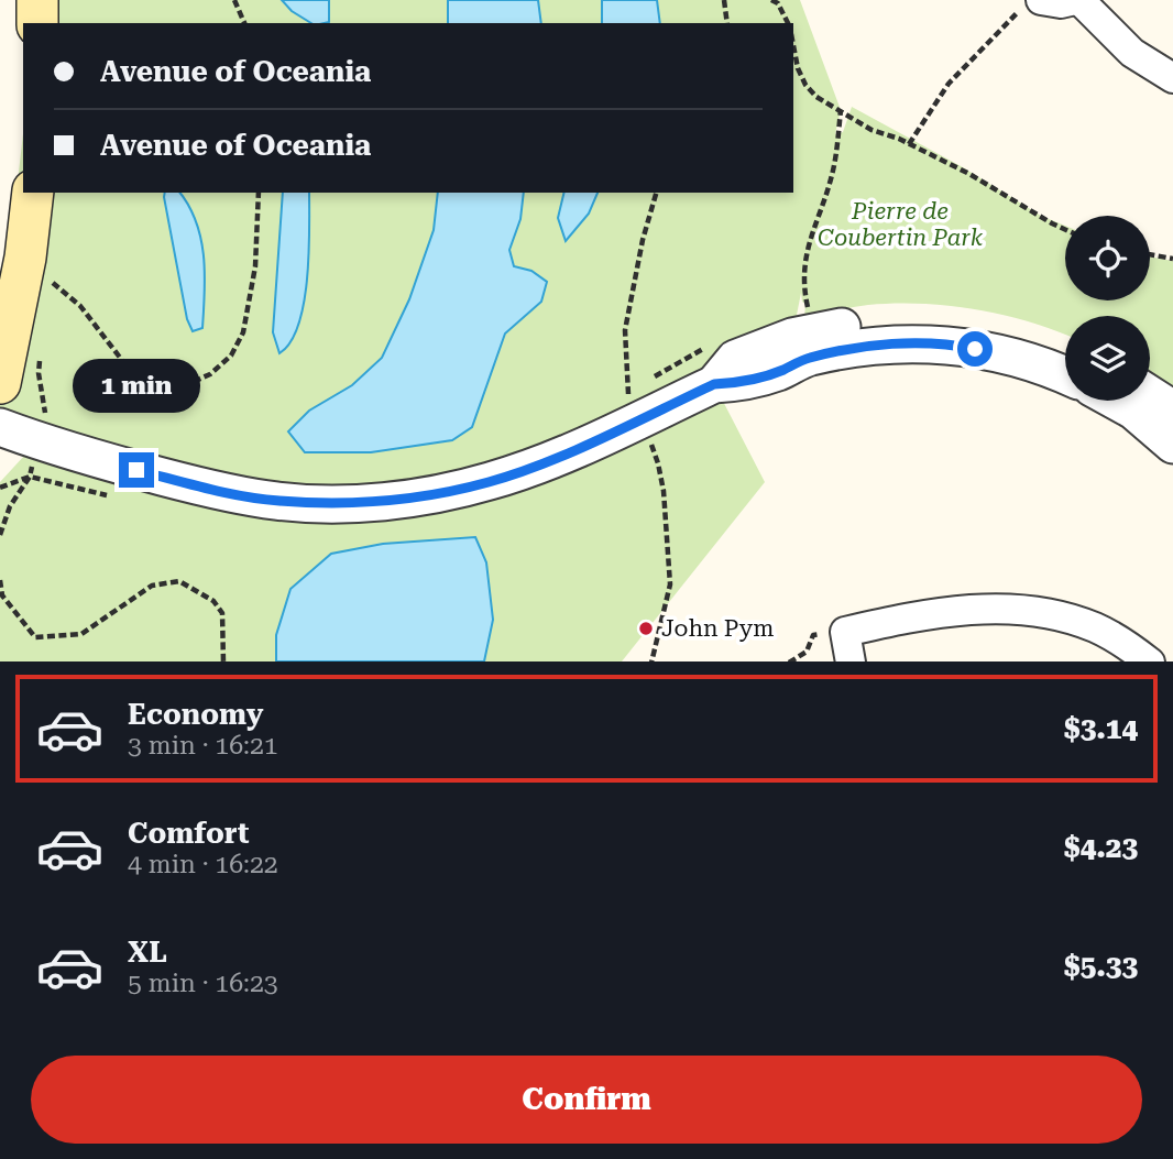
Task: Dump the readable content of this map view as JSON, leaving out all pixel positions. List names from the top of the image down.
{
  "parks": ["Pierre de Coubertin Park"],
  "places": ["John Pym"],
  "page": {
    "banner": ["Avenue of Oceania", "Avenue of Oceania"],
    "bubble": "1 min",
    "list": [
      {
        "name": "Economy",
        "note": "3 min · 16:21",
        "value": "$3.14"
      },
      {
        "name": "Comfort",
        "note": "4 min · 16:22",
        "value": "$4.23"
      },
      {
        "name": "XL",
        "note": "5 min · 16:23",
        "value": "$5.33"
      }
    ],
    "buttons": "Confirm"
  }
}
